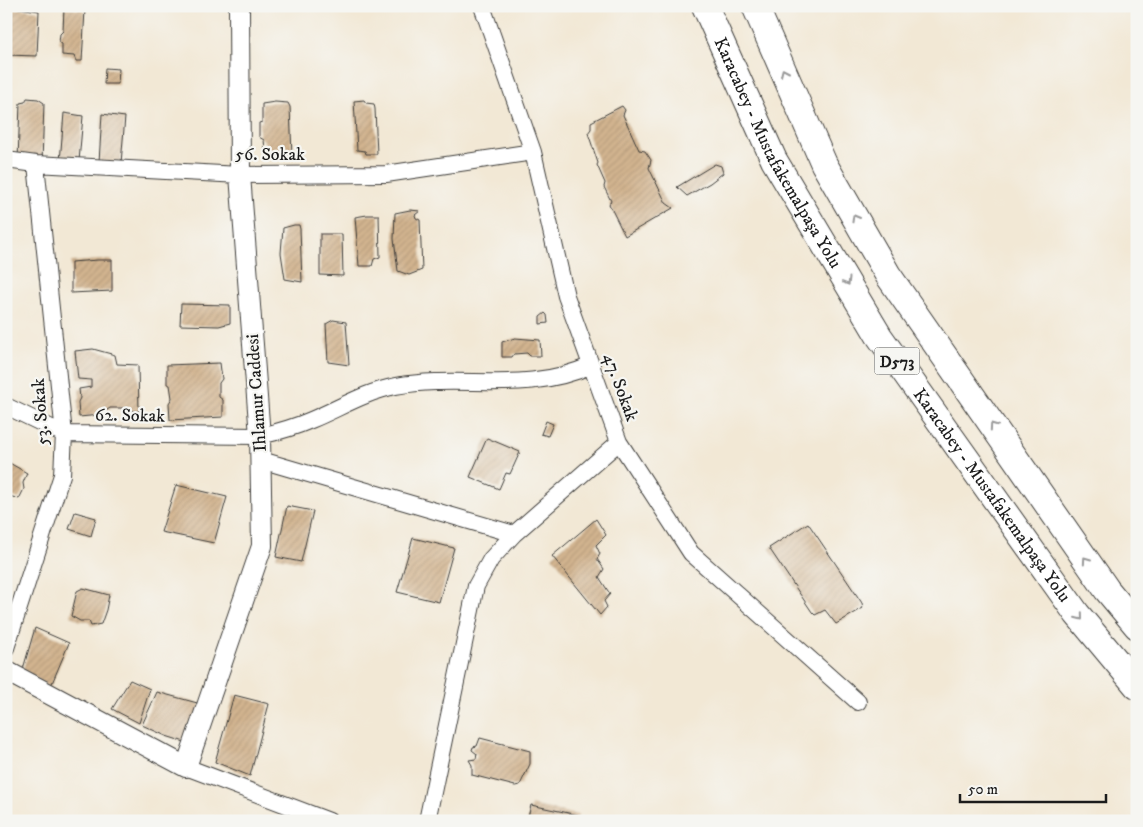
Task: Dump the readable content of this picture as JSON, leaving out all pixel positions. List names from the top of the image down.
{
  "streets": {
    "highway": ["Karacabey - Mustafakemalpaşa Yolu", "D573"],
    "street": [
      "56. Sokak",
      "47. Sokak",
      "Ihlamur Caddesi",
      "53. Sokak",
      "62. Sokak"
    ]
  },
  "crossings": [
    ["56. Sokak", "47. Sokak"],
    ["56. Sokak", "Ihlamur Caddesi"],
    ["56. Sokak", "53. Sokak"],
    ["47. Sokak", "62. Sokak"],
    ["Ihlamur Caddesi", "62. Sokak"],
    ["53. Sokak", "62. Sokak"]
  ],
  "scale_bar": "50 m"
}
